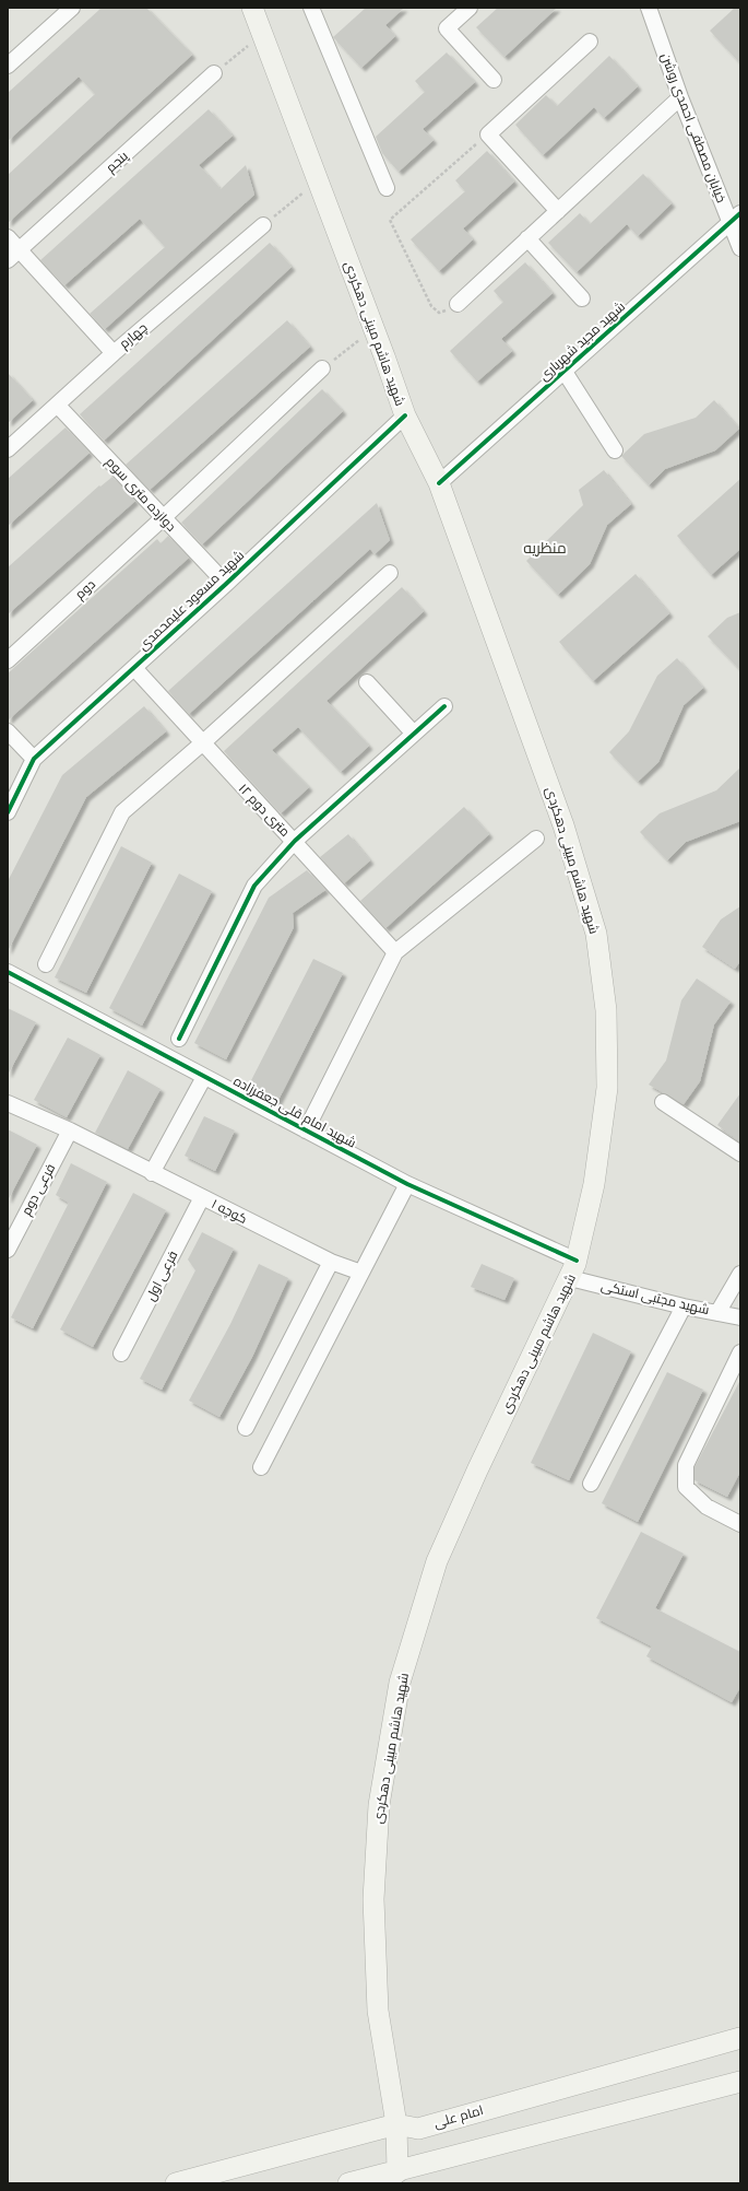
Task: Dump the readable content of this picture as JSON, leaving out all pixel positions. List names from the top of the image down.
{
  "streets": {
    "main road": ["شهید هاشم مبینی دهکردی", "امام علی"],
    "street": [
      "خیابان مصطفی احمدی روشن",
      "پنجم",
      "چهارم",
      "شهید مجید شهریاری",
      "دوازده متری سوم",
      "دوم",
      "شهید مسعود علیمحمدی",
      "۱۲ متری دوم",
      "شهید امام قلی جعفرزاده",
      "فرعی دوم",
      "کوچه ۱",
      "فرعی اول",
      "شهید مجتبی استکی"
    ]
  },
  "crossings": [
    ["خیابان مصطفی احمدی روشن", "شهید مجید شهریاری"],
    ["شهید هاشم مبینی دهکردی", "شهید مجید شهریاری"],
    ["شهید هاشم مبینی دهکردی", "شهید مسعود علیمحمدی"],
    ["شهید هاشم مبینی دهکردی", "شهید امام قلی جعفرزاده"],
    ["شهید هاشم مبینی دهکردی", "شهید مجتبی استکی"],
    ["شهید هاشم مبینی دهکردی", "امام علی"],
    ["چهارم", "دوازده متری سوم"],
    ["دوازده متری سوم", "دوم"],
    ["دوازده متری سوم", "شهید مسعود علیمحمدی"],
    ["شهید مسعود علیمحمدی", "۱۲ متری دوم"],
    ["شهید امام قلی جعفرزاده", "شهید مجتبی استکی"],
    ["فرعی دوم", "کوچه ۱"],
    ["کوچه ۱", "فرعی اول"]
  ],
  "districts": ["منظریه"]
}
